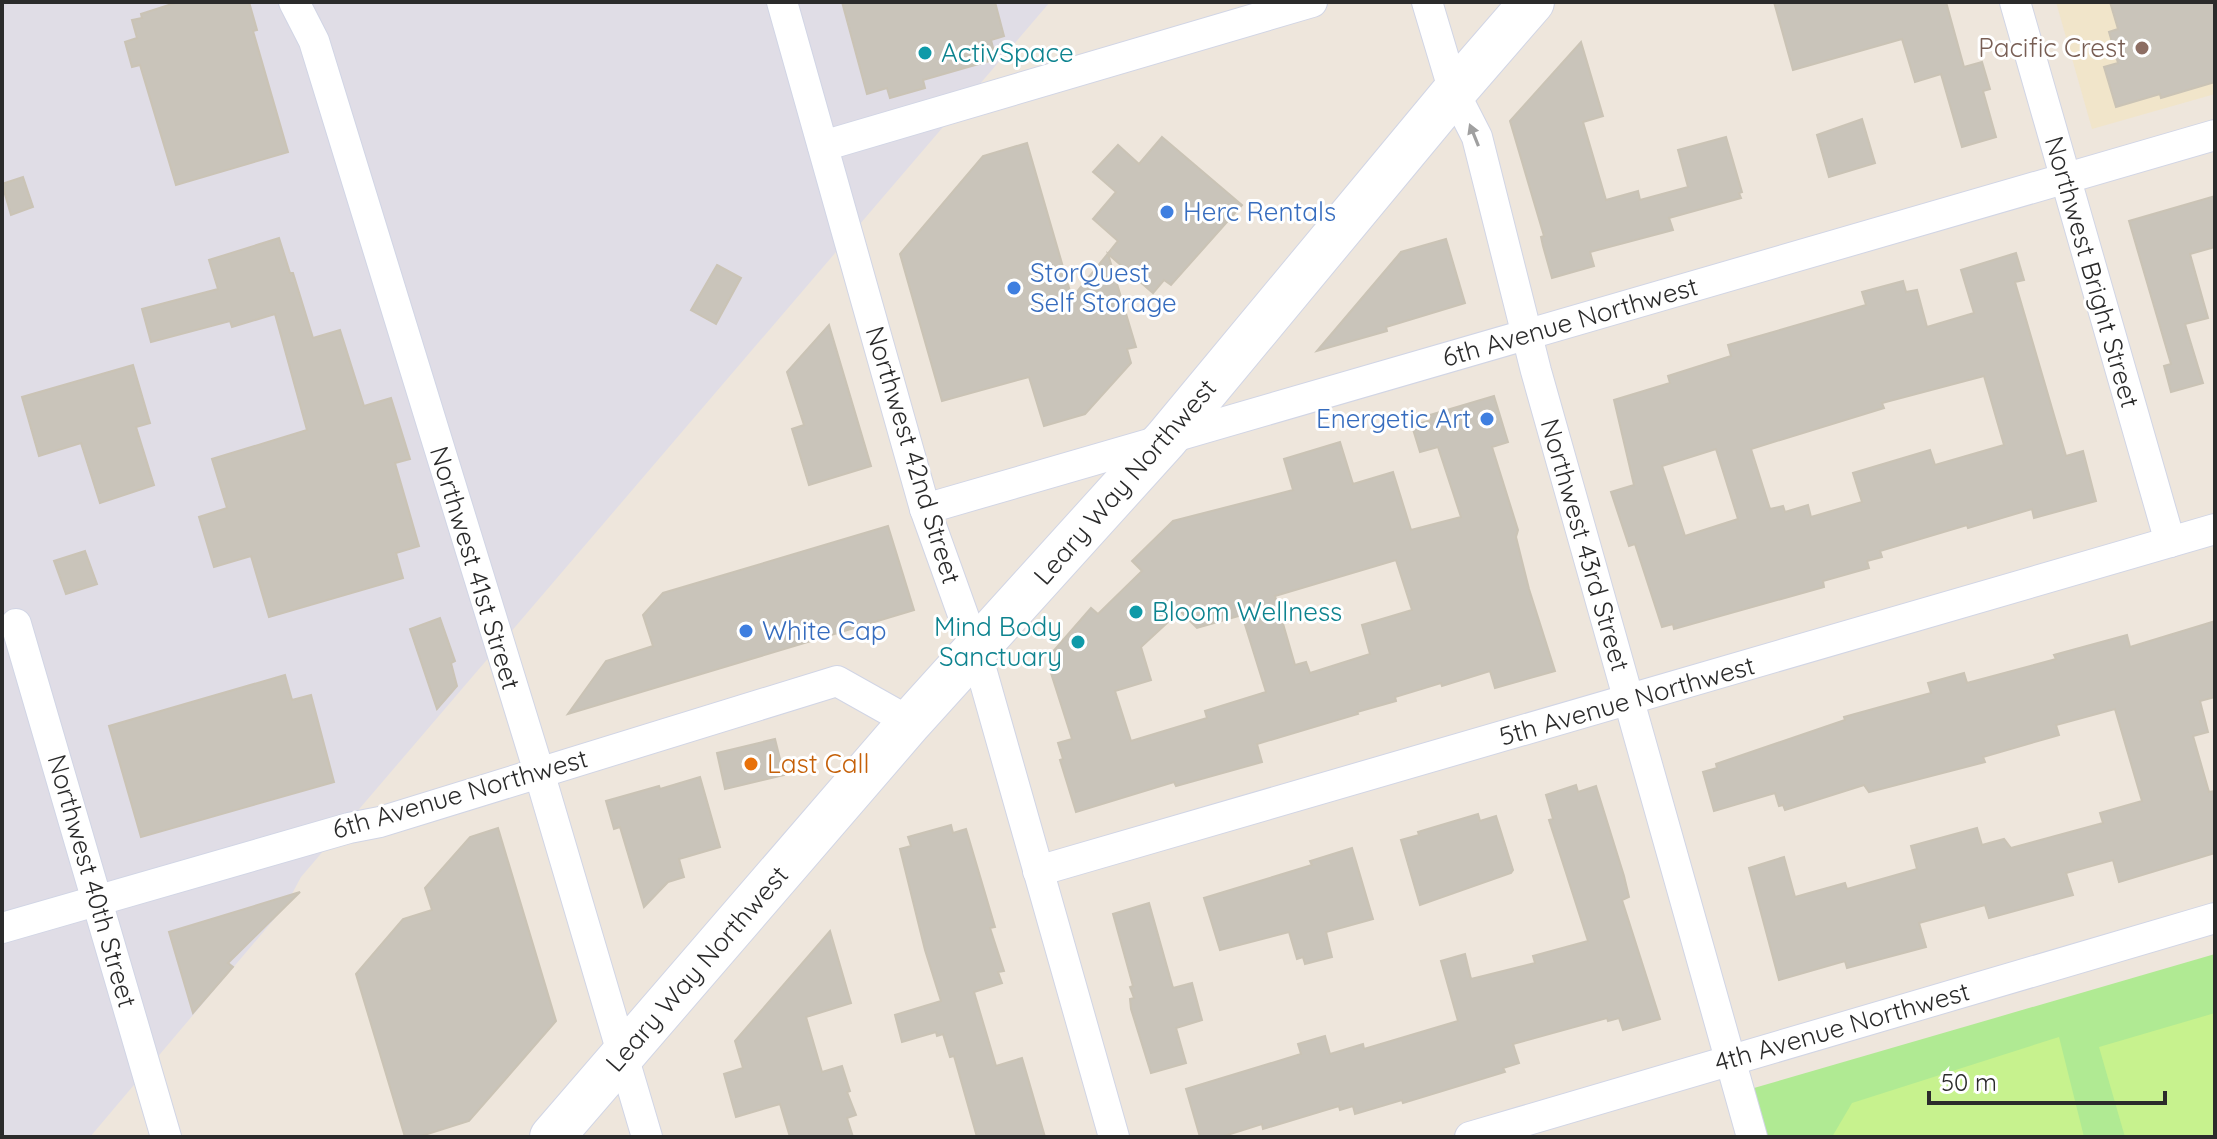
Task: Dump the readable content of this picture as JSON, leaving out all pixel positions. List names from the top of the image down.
{
  "streets": {
    "main road": ["Leary Way Northwest"],
    "street": [
      "Northwest Bright Street",
      "6th Avenue Northwest",
      "Northwest 42nd Street",
      "Northwest 43rd Street",
      "Northwest 41st Street",
      "5th Avenue Northwest",
      "Northwest 40th Street",
      "4th Avenue Northwest"
    ]
  },
  "crossings": [
    ["Northwest Bright Street", "6th Avenue Northwest"],
    ["Northwest Bright Street", "5th Avenue Northwest"],
    ["6th Avenue Northwest", "Northwest 42nd Street"],
    ["6th Avenue Northwest", "Leary Way Northwest"],
    ["6th Avenue Northwest", "Northwest 43rd Street"],
    ["6th Avenue Northwest", "Northwest 41st Street"],
    ["6th Avenue Northwest", "Northwest 40th Street"],
    ["Northwest 42nd Street", "Leary Way Northwest"],
    ["Northwest 42nd Street", "5th Avenue Northwest"],
    ["Leary Way Northwest", "Northwest 43rd Street"],
    ["Leary Way Northwest", "Northwest 41st Street"],
    ["Northwest 43rd Street", "5th Avenue Northwest"],
    ["Northwest 43rd Street", "4th Avenue Northwest"]
  ],
  "places": [
    "Pacific Crest",
    "ActivSpace",
    "Herc Rentals",
    "StorQuest Self Storage",
    "Energetic Art",
    "Bloom Wellness",
    "White Cap",
    "Mind Body Sanctuary",
    "Last Call"
  ],
  "scale_bar": "50 m"
}
